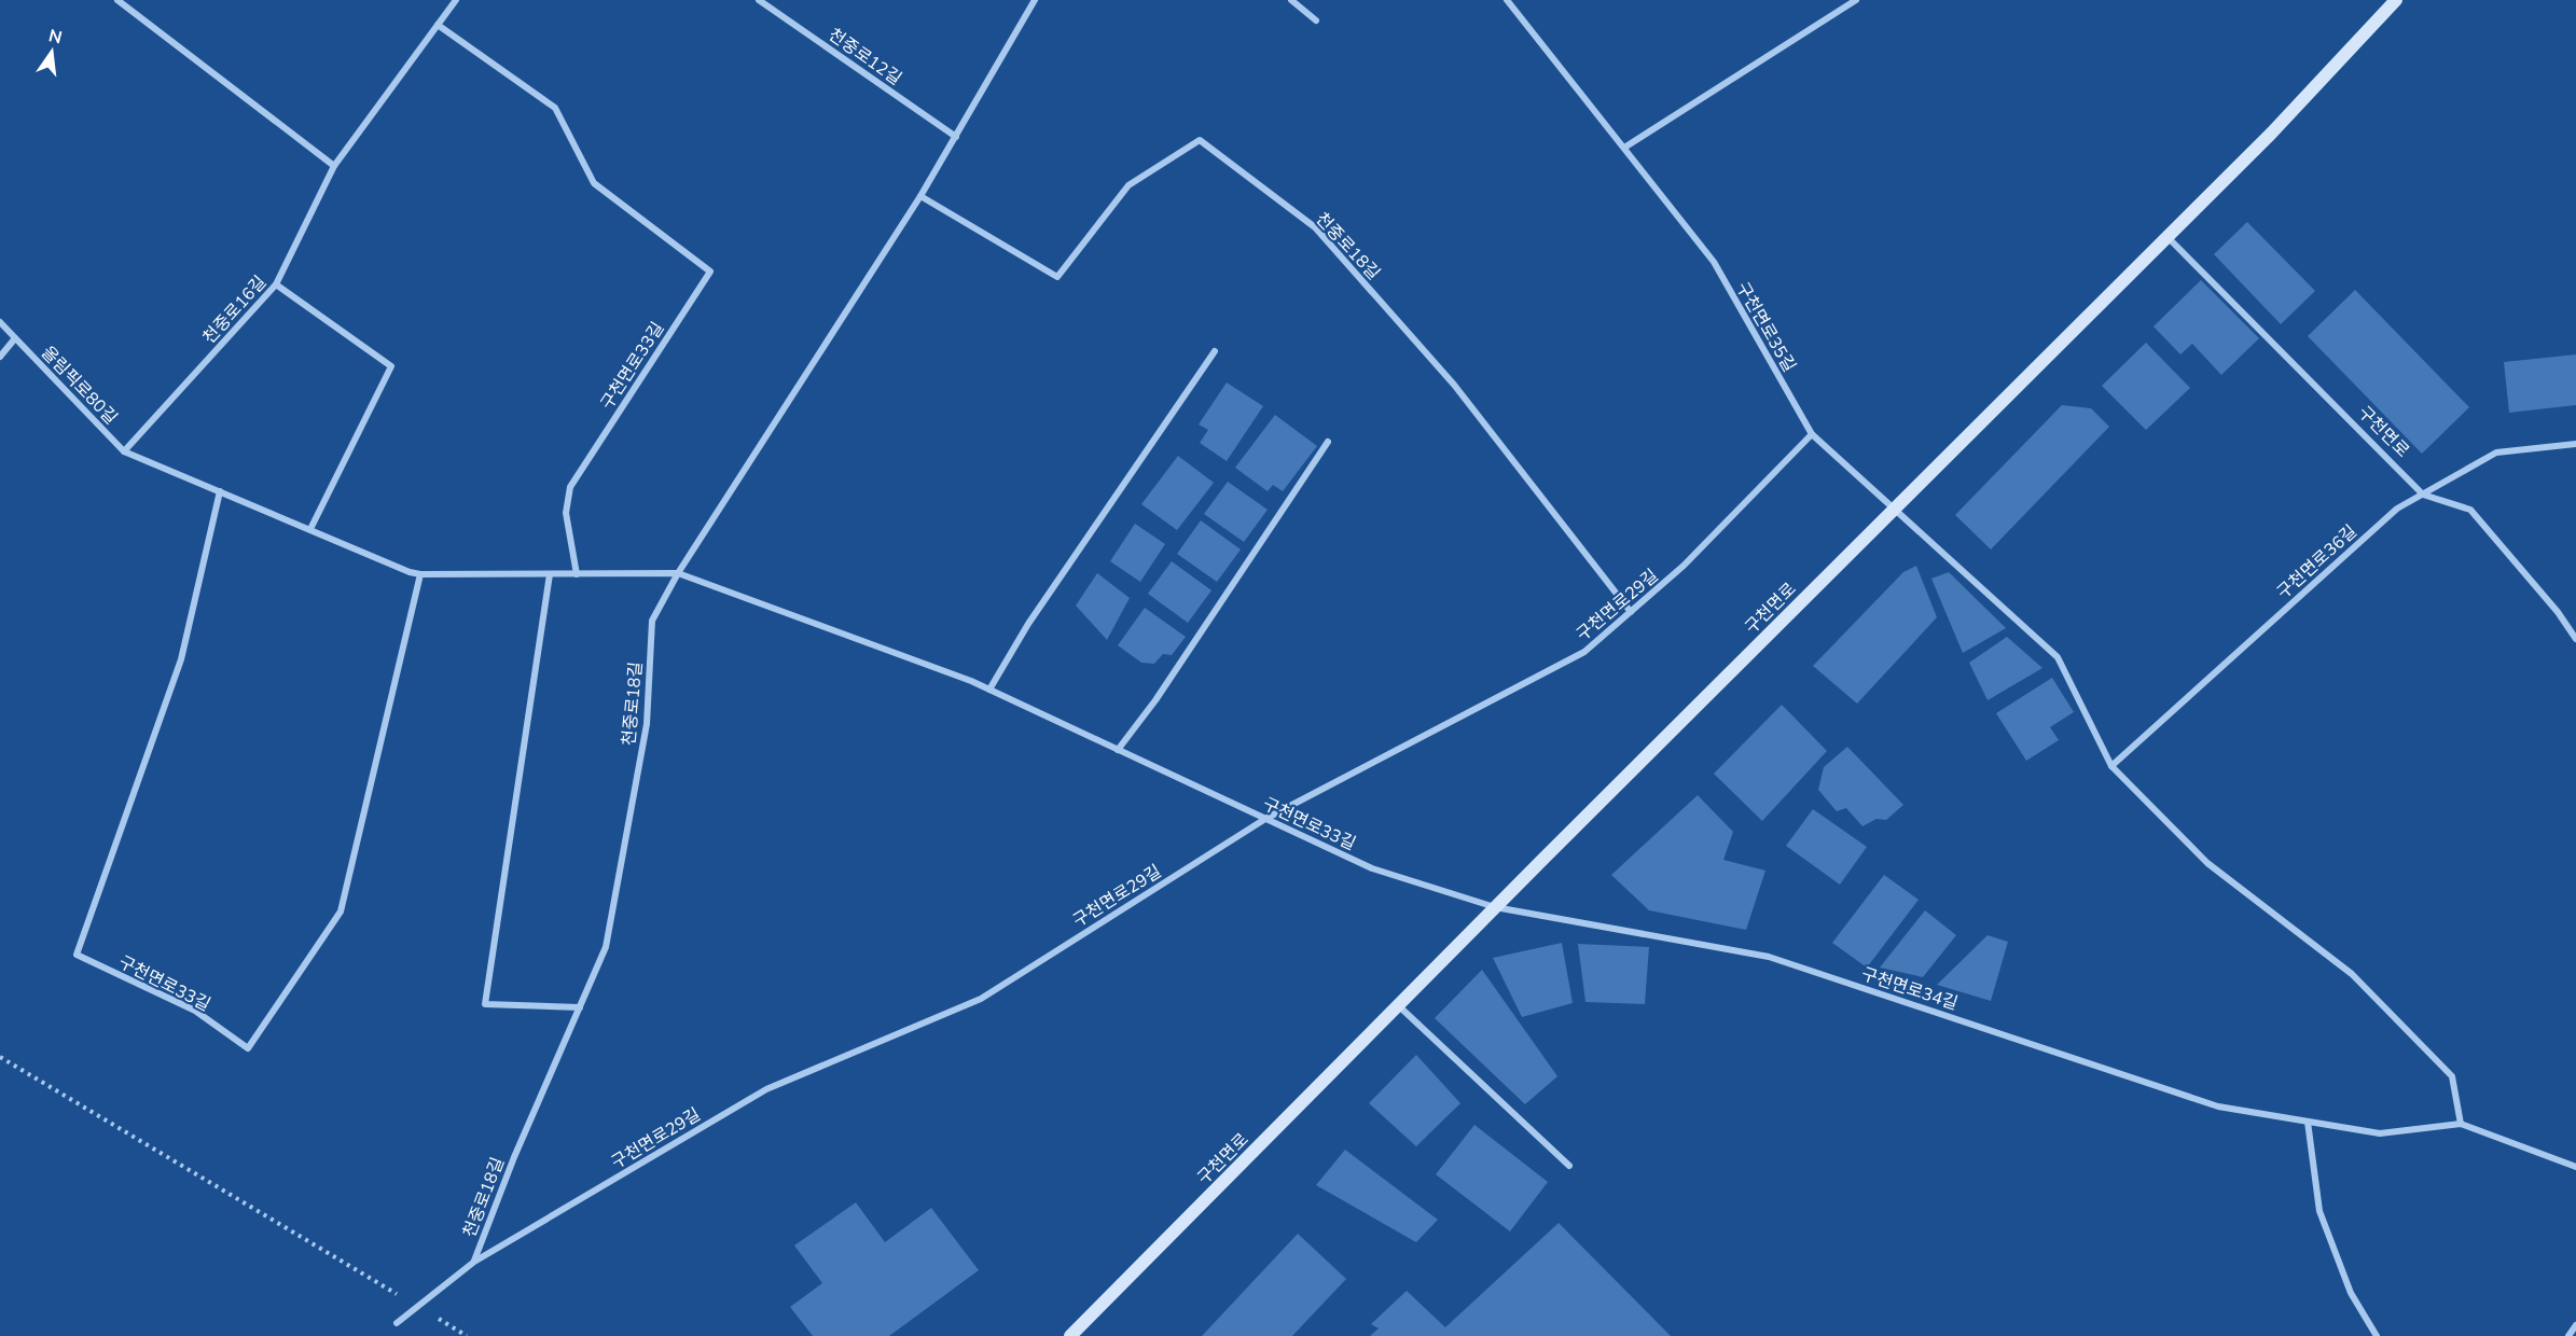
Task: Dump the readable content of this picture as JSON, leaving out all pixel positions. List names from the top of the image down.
{
  "streets": {
    "main road": ["구천면로"],
    "street": [
      "천중로12길",
      "천중로18길",
      "천중로16길",
      "구천면로35길",
      "구천면로33길",
      "올림픽로80길",
      "구천면로36길",
      "구천면로29길",
      "구천면로34길"
    ]
  },
  "crossings": [
    ["천중로12길", "천중로18길"],
    ["천중로18길", "구천면로33길"],
    ["천중로18길", "구천면로29길"],
    ["천중로16길", "구천면로33길"],
    ["천중로16길", "올림픽로80길"],
    ["구천면로35길", "구천면로"],
    ["구천면로35길", "구천면로29길"],
    ["구천면로33길", "올림픽로80길"],
    ["구천면로33길", "구천면로"],
    ["구천면로33길", "구천면로29길"],
    ["구천면로33길", "구천면로34길"],
    ["구천면로", "구천면로36길"],
    ["구천면로", "구천면로34길"]
  ],
  "north": "top"
}
